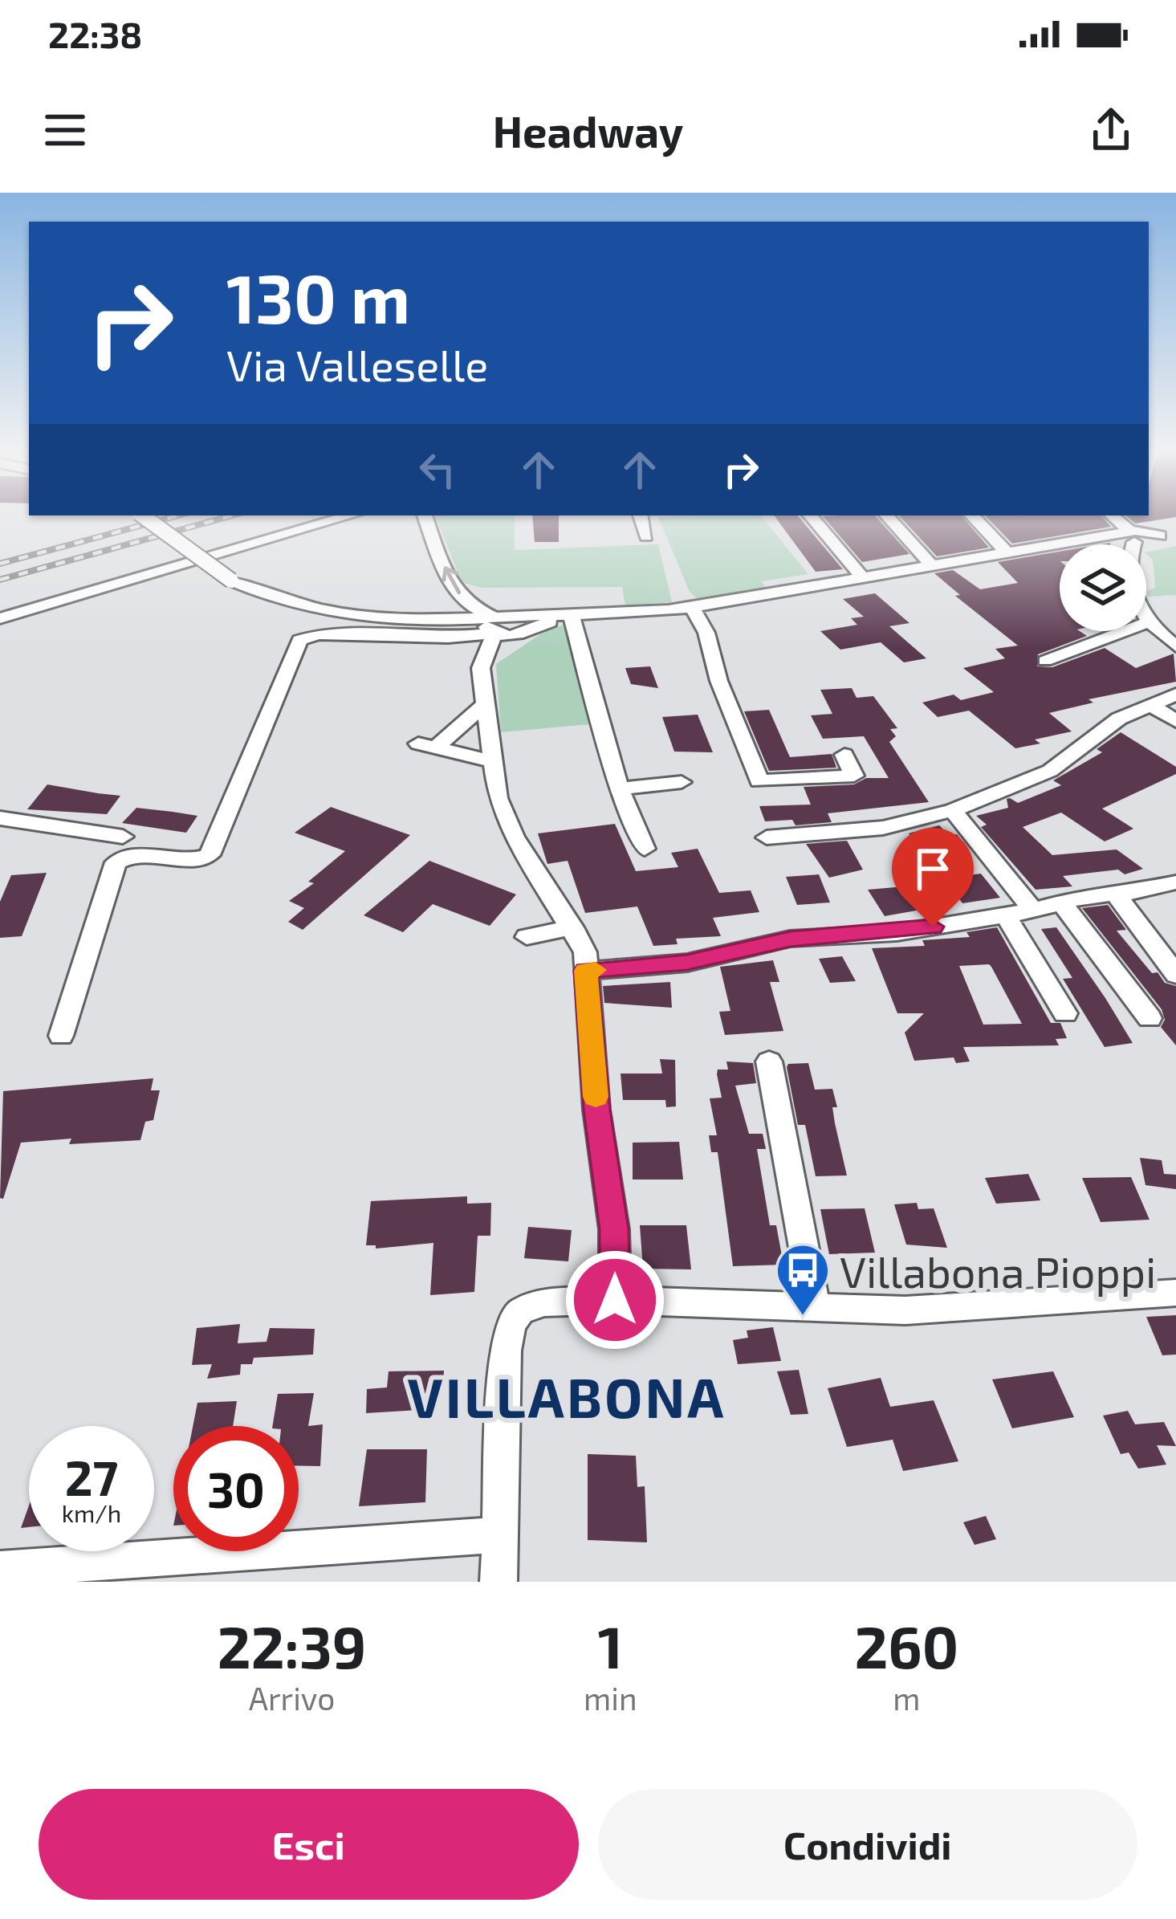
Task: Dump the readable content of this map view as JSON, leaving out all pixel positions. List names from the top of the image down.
{
  "districts": ["VILLABONA"],
  "places": {
    "bus stop": ["Villabona Pioppi"]
  },
  "page": {
    "status": "22:38",
    "header": "Headway",
    "turn": ["130 m", "Via Valleselle"],
    "speed": "27 km/h",
    "limit": "30",
    "eta": [
      "22:39",
      "Arrivo",
      "1",
      "min",
      "260",
      "m"
    ],
    "buttons": ["Esci", "Condividi"]
  }
}
